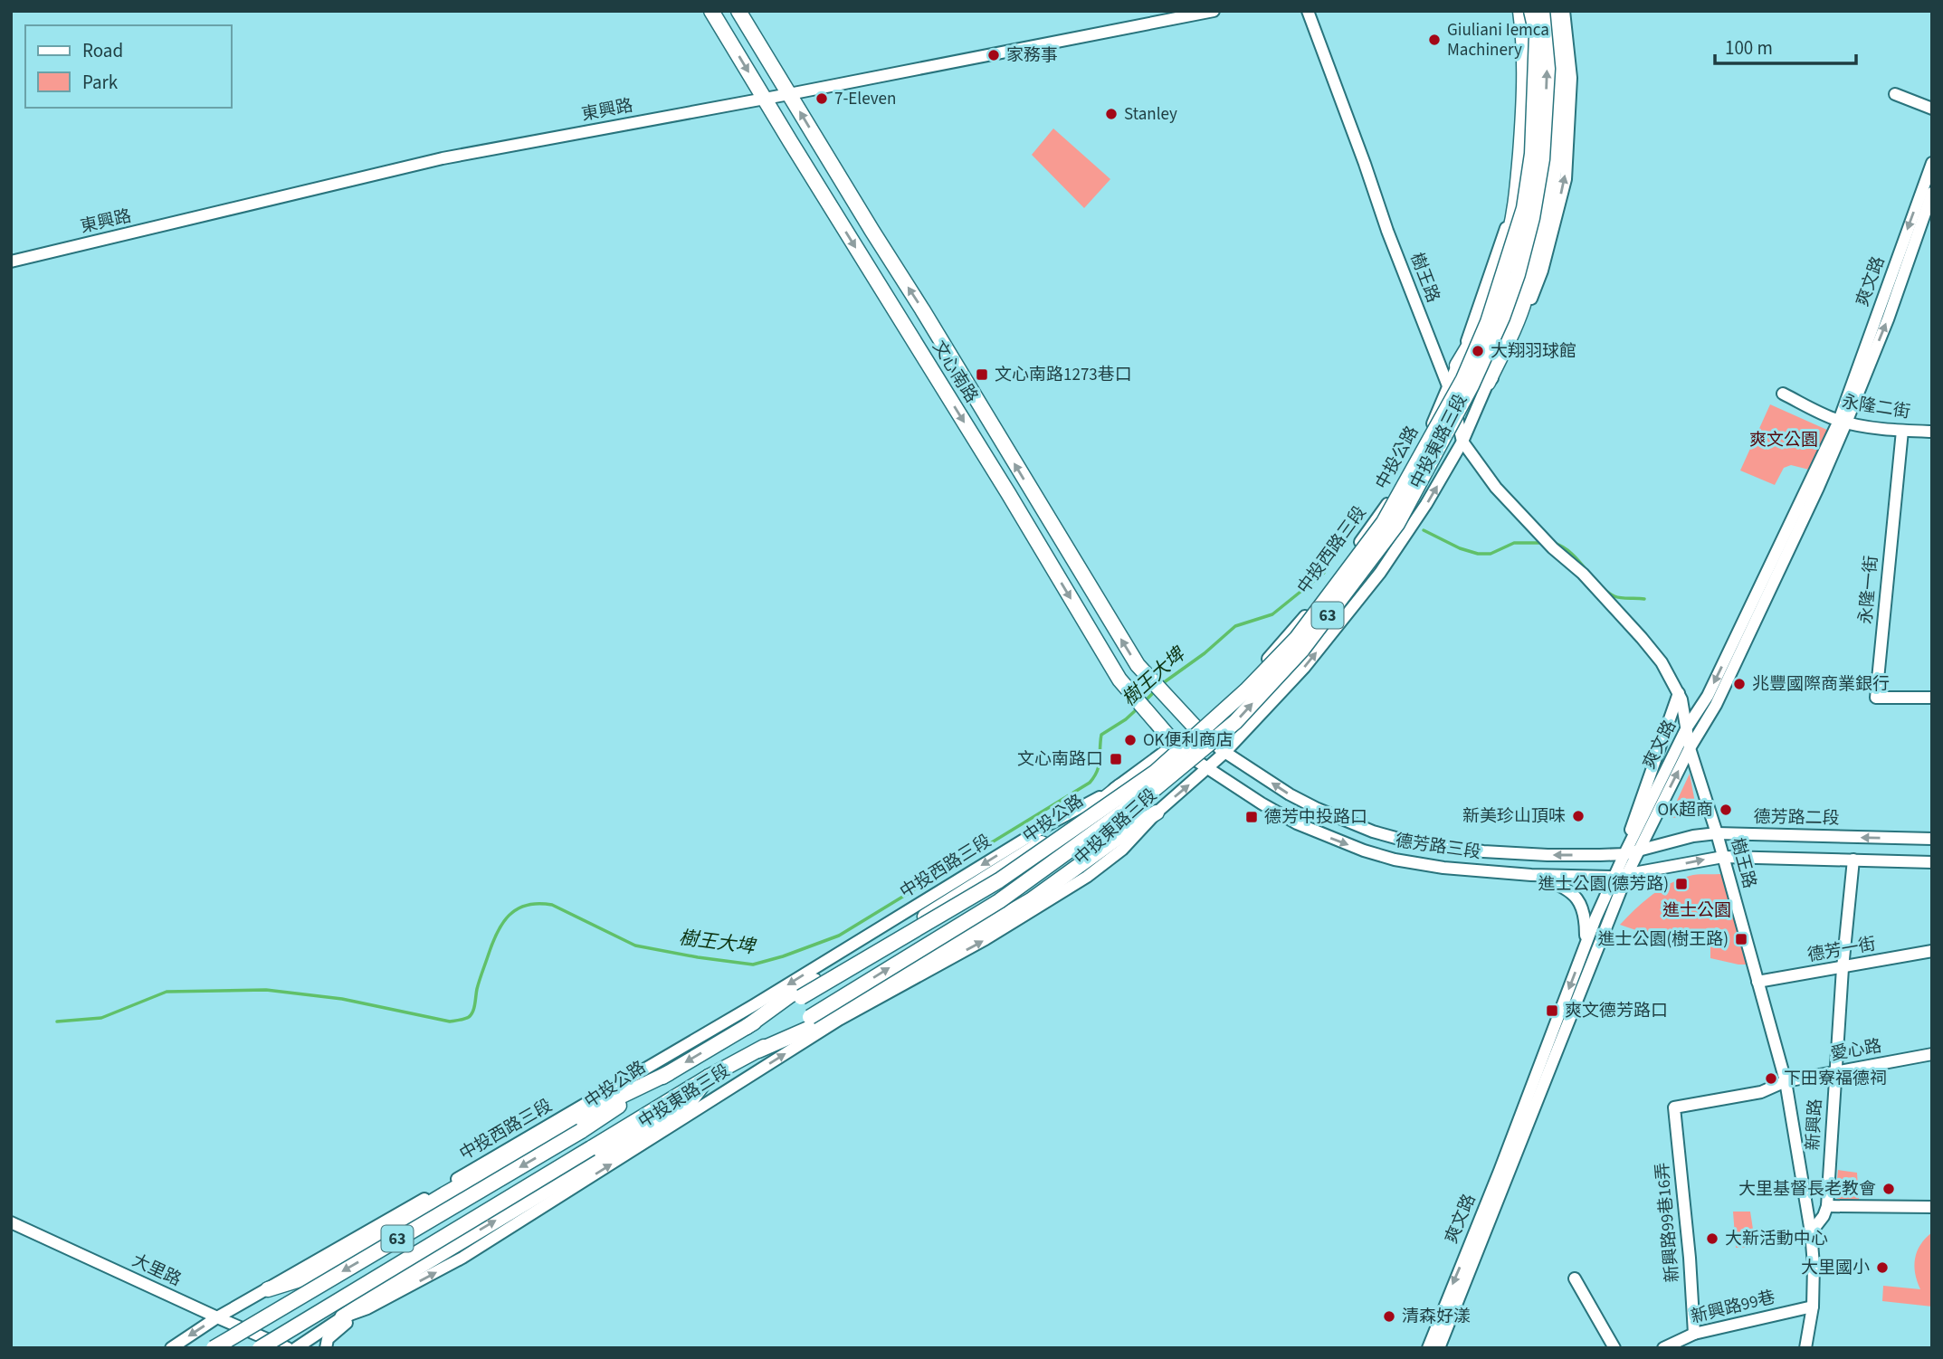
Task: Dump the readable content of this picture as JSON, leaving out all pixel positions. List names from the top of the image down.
{
  "streets": {
    "main road": ["文心南路", "中投公路", "63"],
    "street": [
      "東興路",
      "樹王路",
      "爽文路",
      "永隆二街",
      "中投東路三段",
      "中投西路三段",
      "永隆一街",
      "德芳路二段",
      "德芳路三段",
      "德芳一街",
      "愛心路",
      "新興路",
      "新興路99巷16弄",
      "大里路",
      "新興路99巷"
    ]
  },
  "crossings": [
    ["東興路", "文心南路"],
    ["樹王路", "爽文路"],
    ["樹王路", "中投東路三段"],
    ["樹王路", "中投西路三段"],
    ["樹王路", "德芳路二段"],
    ["樹王路", "德芳路三段"],
    ["樹王路", "德芳一街"],
    ["樹王路", "愛心路"],
    ["樹王路", "新興路"],
    ["爽文路", "永隆二街"],
    ["爽文路", "德芳路二段"],
    ["爽文路", "德芳路三段"],
    ["文心南路", "中投西路三段"],
    ["文心南路", "德芳路三段"],
    ["永隆二街", "永隆一街"],
    ["中投東路三段", "德芳路三段"],
    ["中投西路三段", "德芳路三段"],
    ["中投西路三段", "大里路"],
    ["德芳路二段", "德芳路三段"],
    ["德芳一街", "新興路"],
    ["愛心路", "新興路"],
    ["愛心路", "新興路99巷16弄"],
    ["新興路99巷16弄", "新興路99巷"]
  ],
  "one_way": ["中投東路三段", "中投西路三段"],
  "water": ["樹王大埤"],
  "parks": ["爽文公園", "進士公園"],
  "places": {
    "other": [
      "Giuliani Iemca Machinery",
      "家務事",
      "7-Eleven",
      "Stanley",
      "大翔羽球館",
      "兆豐國際商業銀行",
      "OK便利商店",
      "OK超商",
      "新美珍山頂味",
      "下田寮福德祠",
      "大里基督長老教會",
      "大新活動中心",
      "大里國小",
      "清森好漾"
    ],
    "transit": [
      "文心南路1273巷口",
      "文心南路口",
      "德芳中投路口",
      "進士公園(德芳路)",
      "進士公園(樹王路)",
      "爽文德芳路口"
    ]
  },
  "legend": ["Road", "Park"],
  "scale_bar": "100 m"
}
